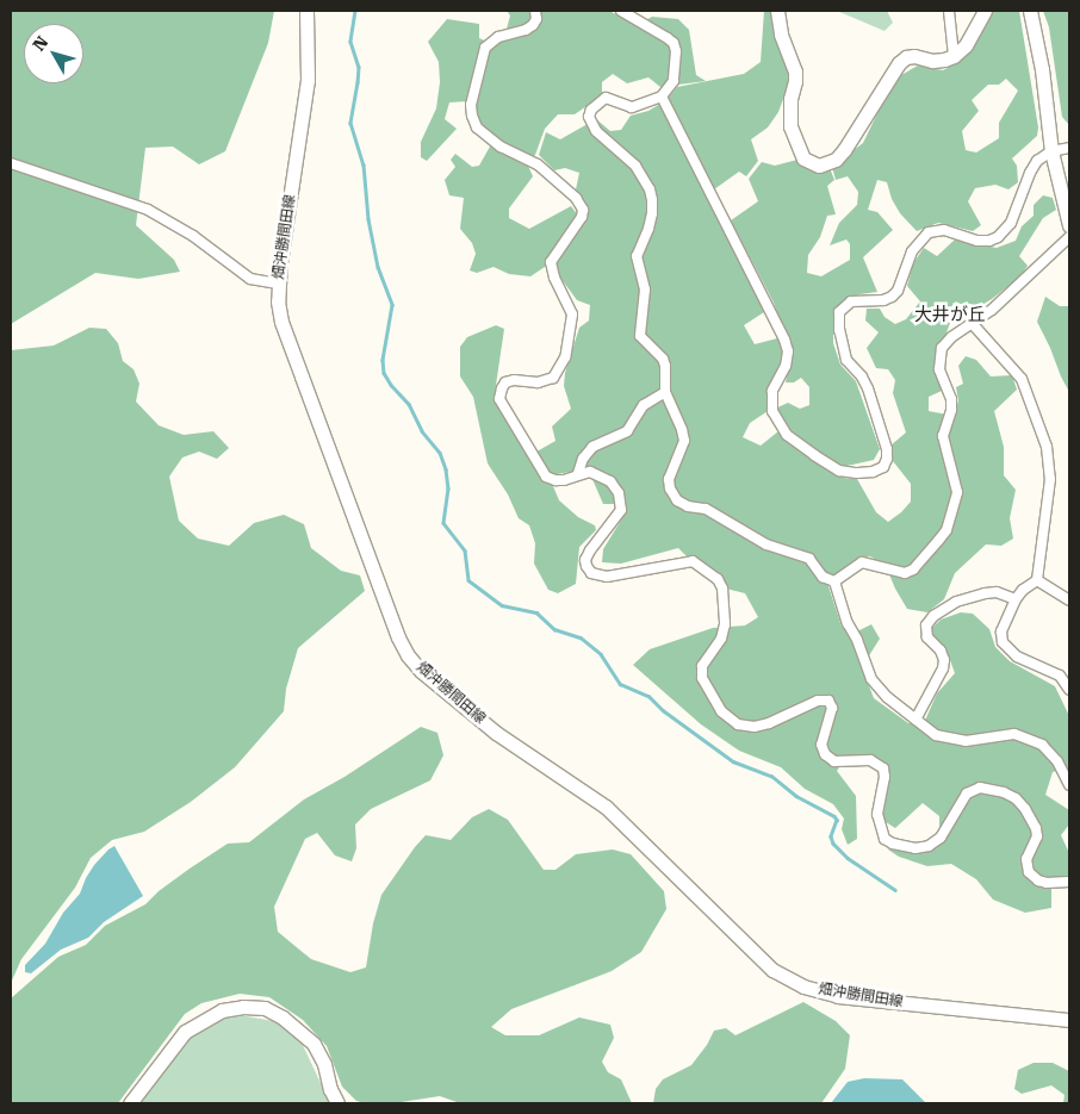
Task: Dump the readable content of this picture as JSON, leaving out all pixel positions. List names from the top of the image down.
{
  "streets": {
    "main road": ["畑沖勝間田線"]
  },
  "districts": ["大井が丘"],
  "north": "top left"
}
